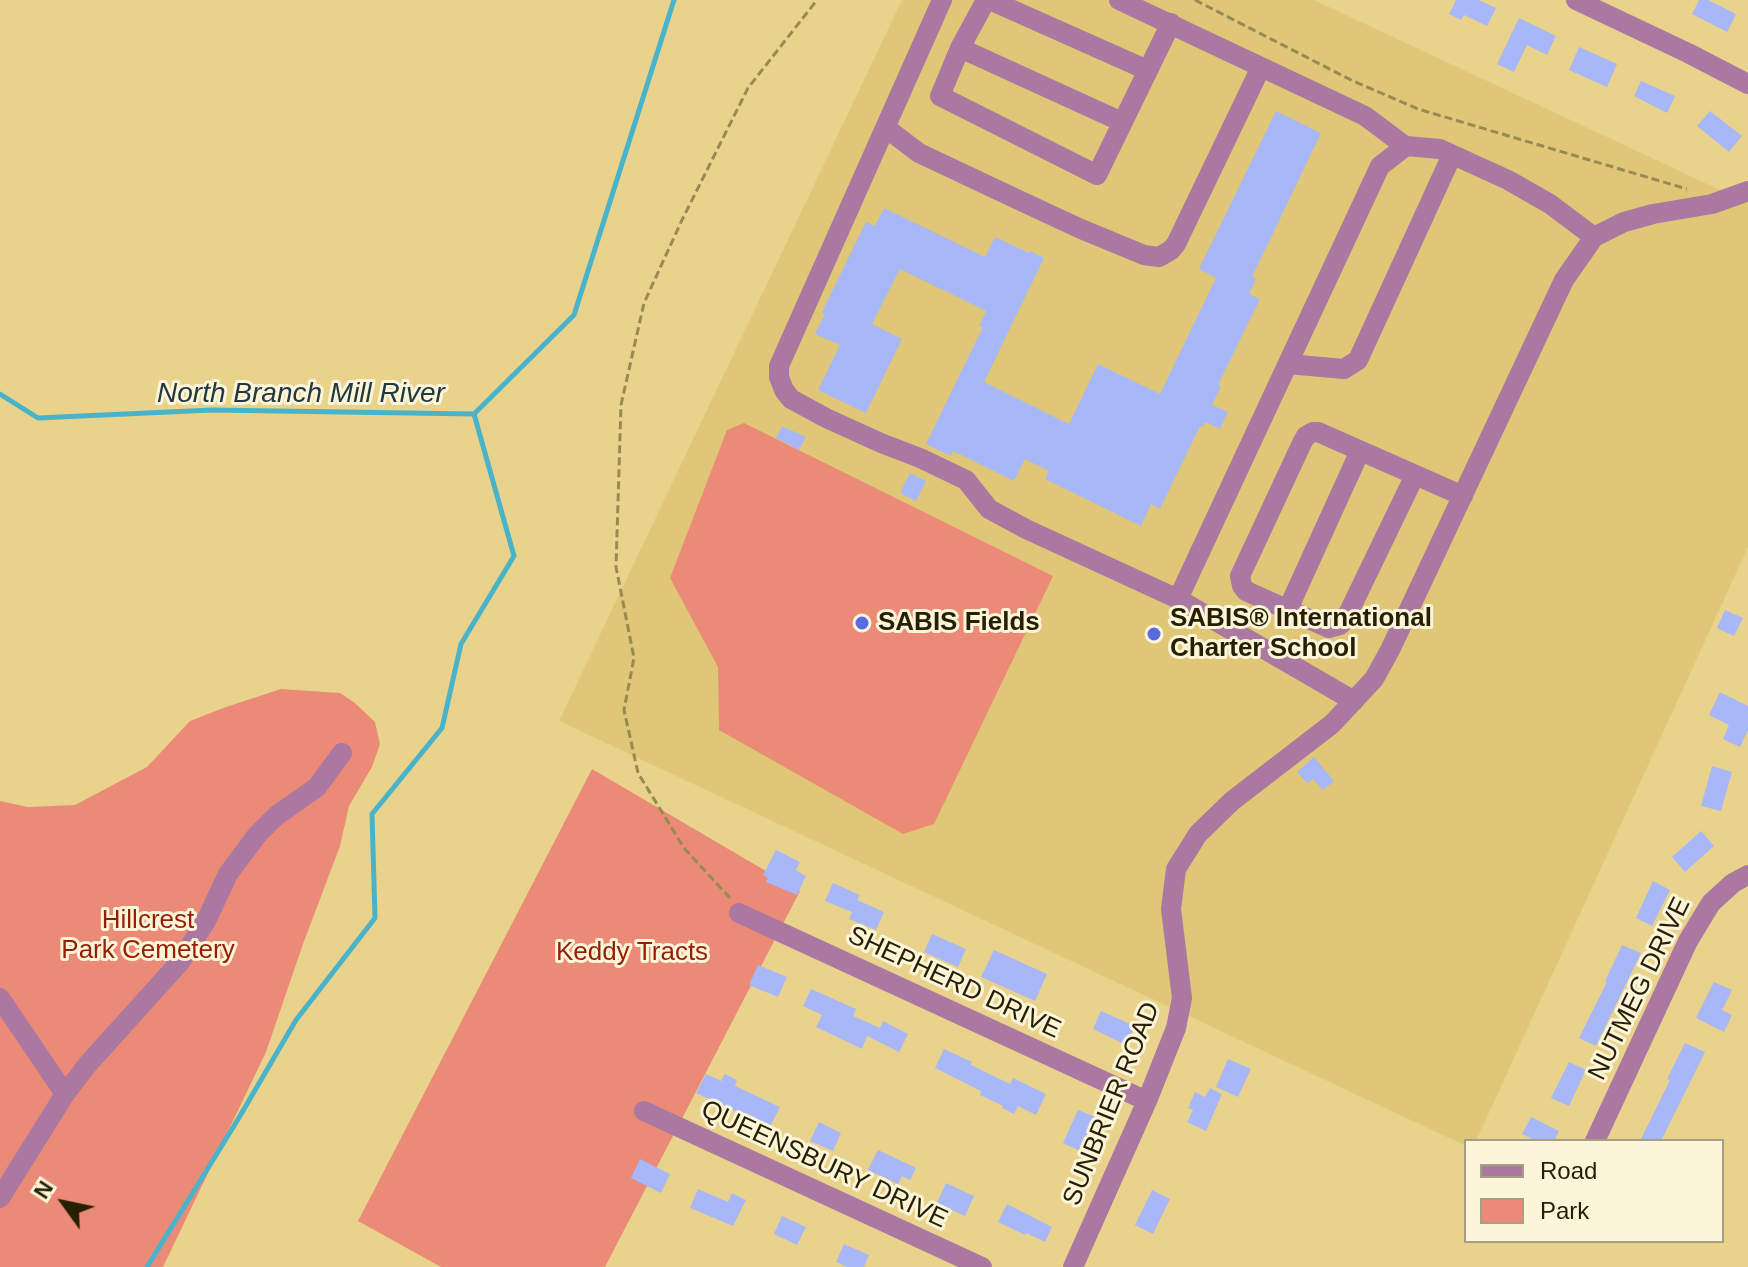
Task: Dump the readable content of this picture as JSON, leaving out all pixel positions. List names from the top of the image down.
{
  "streets": {
    "street": [
      "SHEPHERD DRIVE",
      "NUTMEG DRIVE",
      "SUNBRIER ROAD",
      "QUEENSBURY DRIVE"
    ]
  },
  "crossings": [
    ["SHEPHERD DRIVE", "SUNBRIER ROAD"]
  ],
  "water": ["North Branch Mill River"],
  "parks": ["Hillcrest Park Cemetery", "Keddy Tracts"],
  "places": ["SABIS Fields", "SABIS® International Charter School"],
  "legend": ["Road", "Park"],
  "north": "top left"
}
